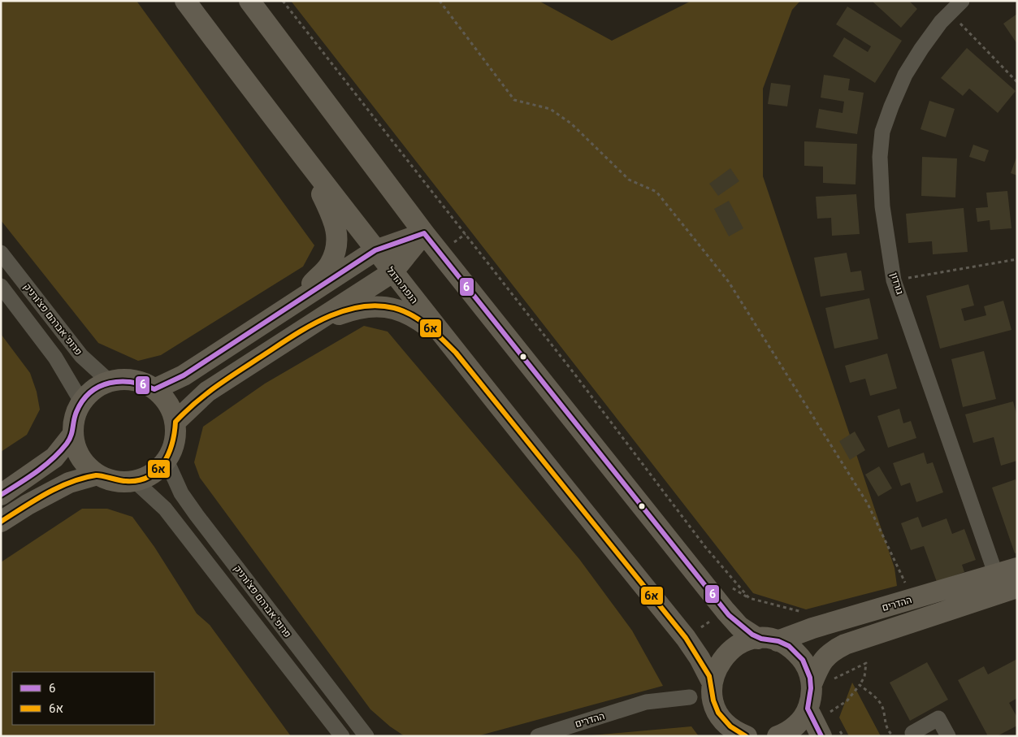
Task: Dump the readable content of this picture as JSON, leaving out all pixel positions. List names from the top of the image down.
{
  "streets": {
    "main road": ["הנפת הדגל", "ההדרים"],
    "street": ["גורדון", "פרופ' אברהם פצ'ורניק"]
  },
  "crossings": [
    ["גורדון", "ההדרים"],
    ["הנפת הדגל", "ההדרים"]
  ],
  "lines": ["transit line 6", "transit line 6א"],
  "legend": ["6", "6א"]
}
